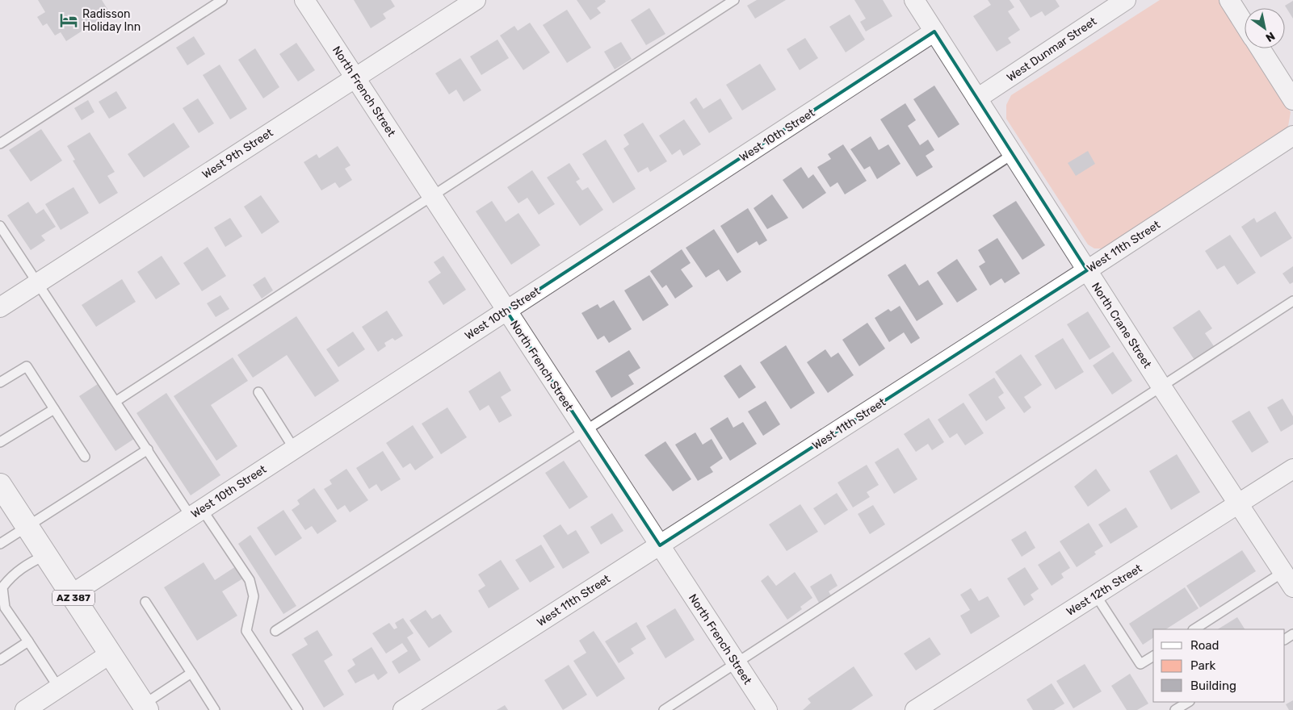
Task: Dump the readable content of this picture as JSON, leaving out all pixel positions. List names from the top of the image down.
{
  "streets": {
    "main road": ["AZ 387"],
    "street": [
      "West Dunmar Street",
      "North French Street",
      "West 10th Street",
      "West 9th Street",
      "West 11th Street",
      "North Crane Street",
      "West 12th Street"
    ]
  },
  "crossings": [
    ["West Dunmar Street", "North Crane Street"],
    ["North French Street", "West 10th Street"],
    ["North French Street", "West 9th Street"],
    ["North French Street", "West 11th Street"],
    ["West 10th Street", "North Crane Street"],
    ["West 10th Street", "AZ 387"],
    ["West 11th Street", "North Crane Street"],
    ["North Crane Street", "West 12th Street"]
  ],
  "places": {
    "hotel": ["Radisson Holiday Inn"]
  },
  "legend": ["Road", "Park", "Building"],
  "north": "bottom right"
}
